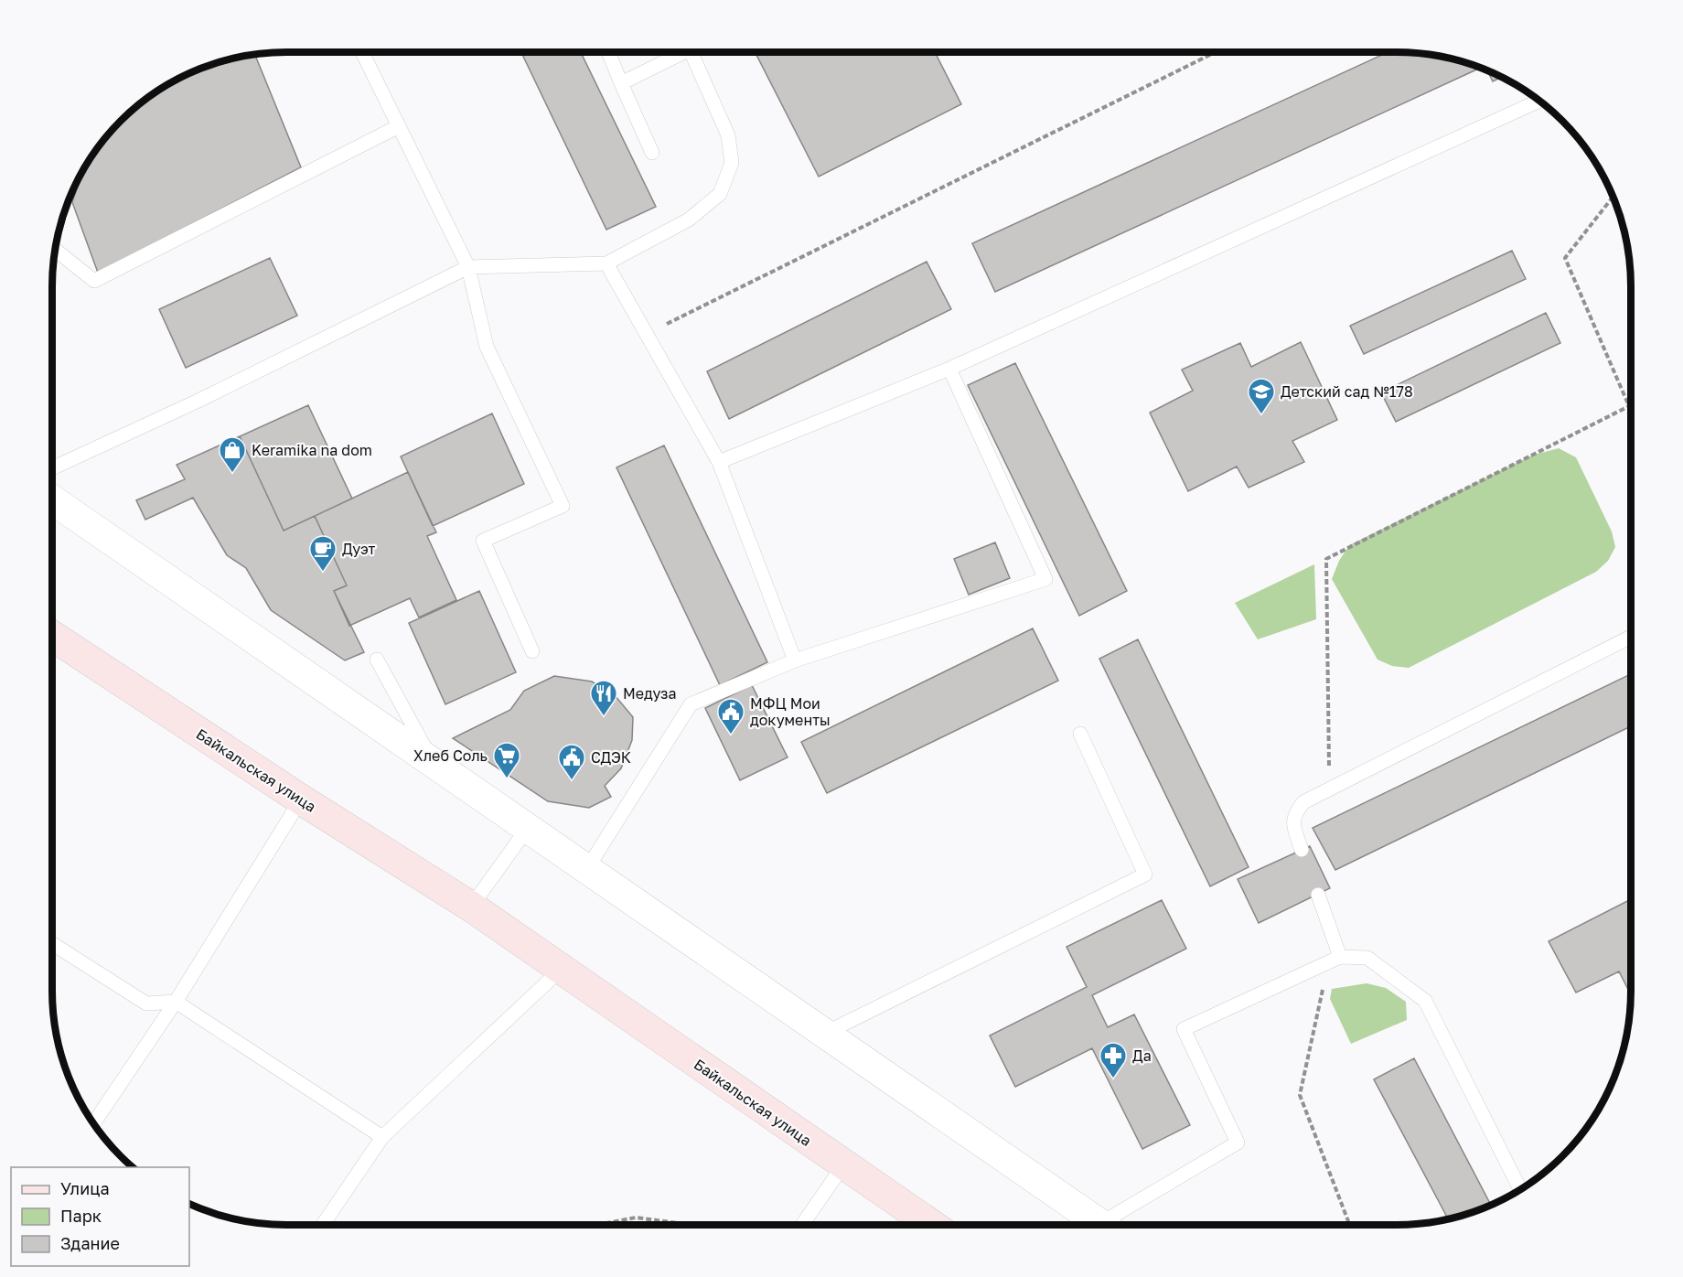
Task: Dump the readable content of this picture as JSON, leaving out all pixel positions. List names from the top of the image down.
{
  "streets": {
    "main road": ["Байкальская улица"]
  },
  "places": {
    "school or university": ["Детский сад №178"],
    "shop": ["Keramika na dom"],
    "cafe": ["Дуэт"],
    "restaurant": ["Медуза"],
    "public building": ["МФЦ Мои документы", "СДЭК"],
    "supermarket": ["Хлеб Соль"],
    "pharmacy": ["Да"]
  },
  "legend": ["Улица", "Парк", "Здание"]
}
